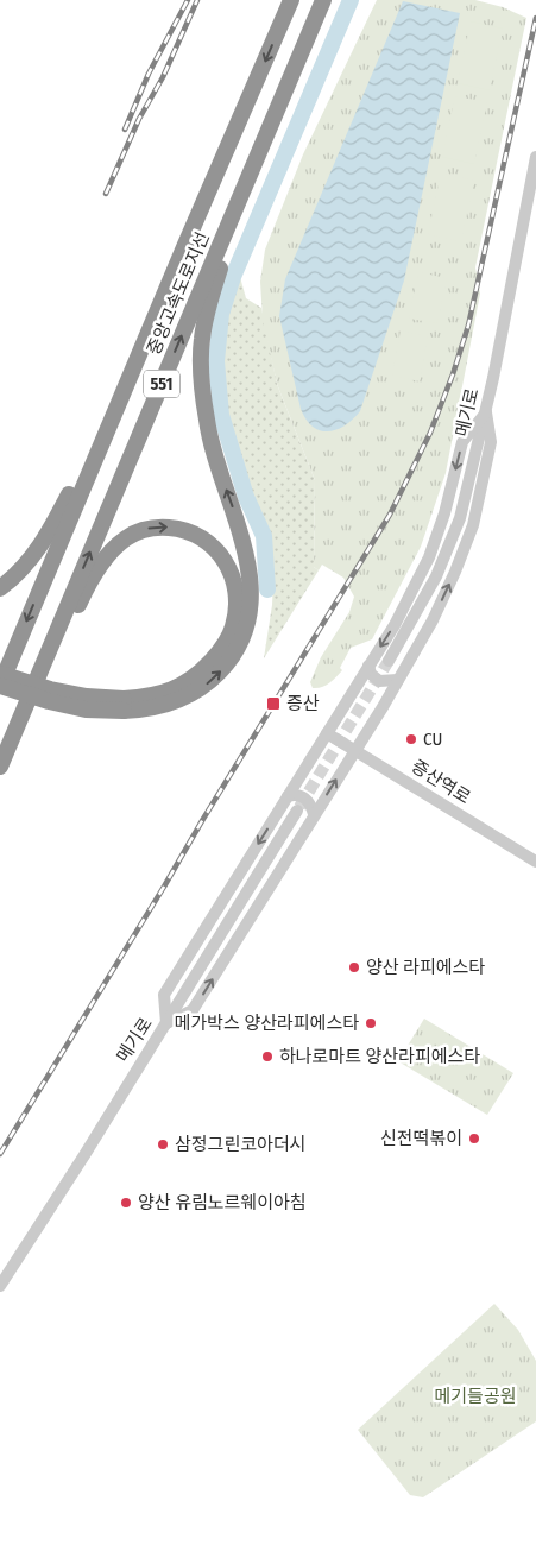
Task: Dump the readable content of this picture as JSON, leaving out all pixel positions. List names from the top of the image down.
{
  "streets": {
    "highway": ["중앙고속도로지선", "551"],
    "street": ["메기로", "증산역로"]
  },
  "parks": ["메기들공원"],
  "places": {
    "transit": ["증산"],
    "other": [
      "CU",
      "양산 라피에스타",
      "메가박스 양산라피에스타",
      "하나로마트 양산라피에스타",
      "신전떡볶이",
      "삼정그린코아더시",
      "양산 유림노르웨이아침"
    ]
  }
}
